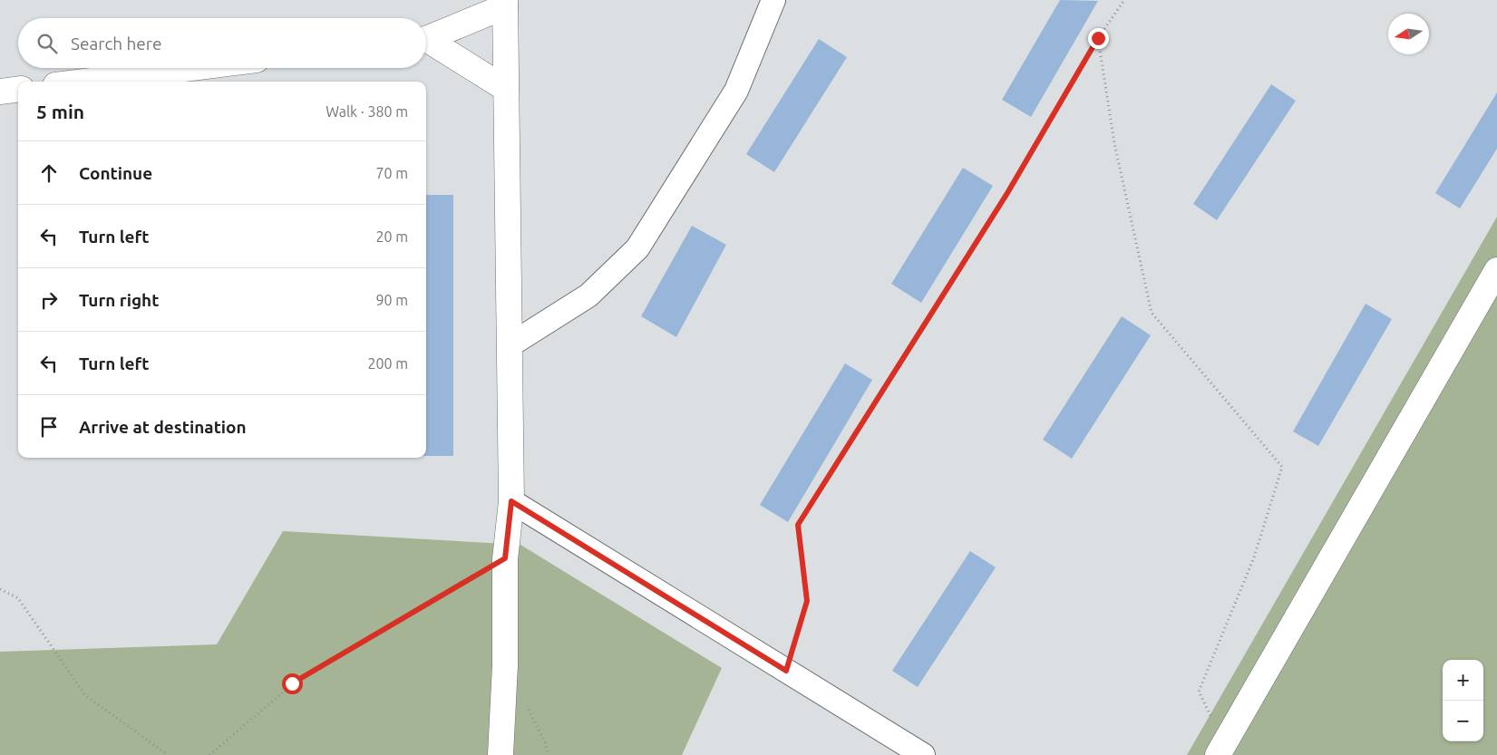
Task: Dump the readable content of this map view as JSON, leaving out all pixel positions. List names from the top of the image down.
{
  "north": "left",
  "page": {
    "search": "Search here",
    "heading": ["5 min", "Walk · 380 m"],
    "list": [
      ["Continue", "70 m"],
      ["Turn left", "20 m"],
      ["Turn right", "90 m"],
      ["Turn left", "200 m"],
      "Arrive at destination"
    ],
    "map_buttons": ["+", "−"]
  }
}
